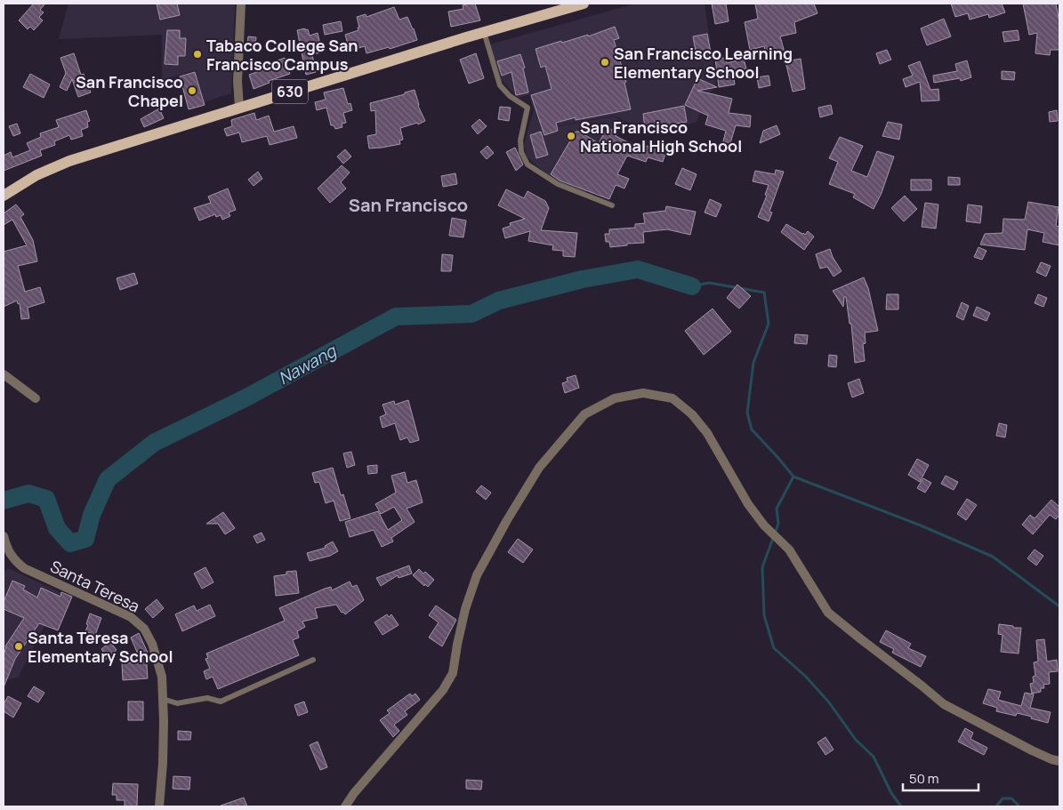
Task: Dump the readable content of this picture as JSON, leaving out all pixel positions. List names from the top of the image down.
{
  "streets": {
    "main road": ["630"],
    "street": ["Santa Teresa"]
  },
  "districts": ["San Francisco"],
  "water": ["Nawang"],
  "places": [
    "Tabaco College San Francisco Campus",
    "San Francisco Learning Elementary School",
    "San Francisco Chapel",
    "San Francisco National High School",
    "Santa Teresa Elementary School"
  ],
  "scale_bar": "50 m"
}
